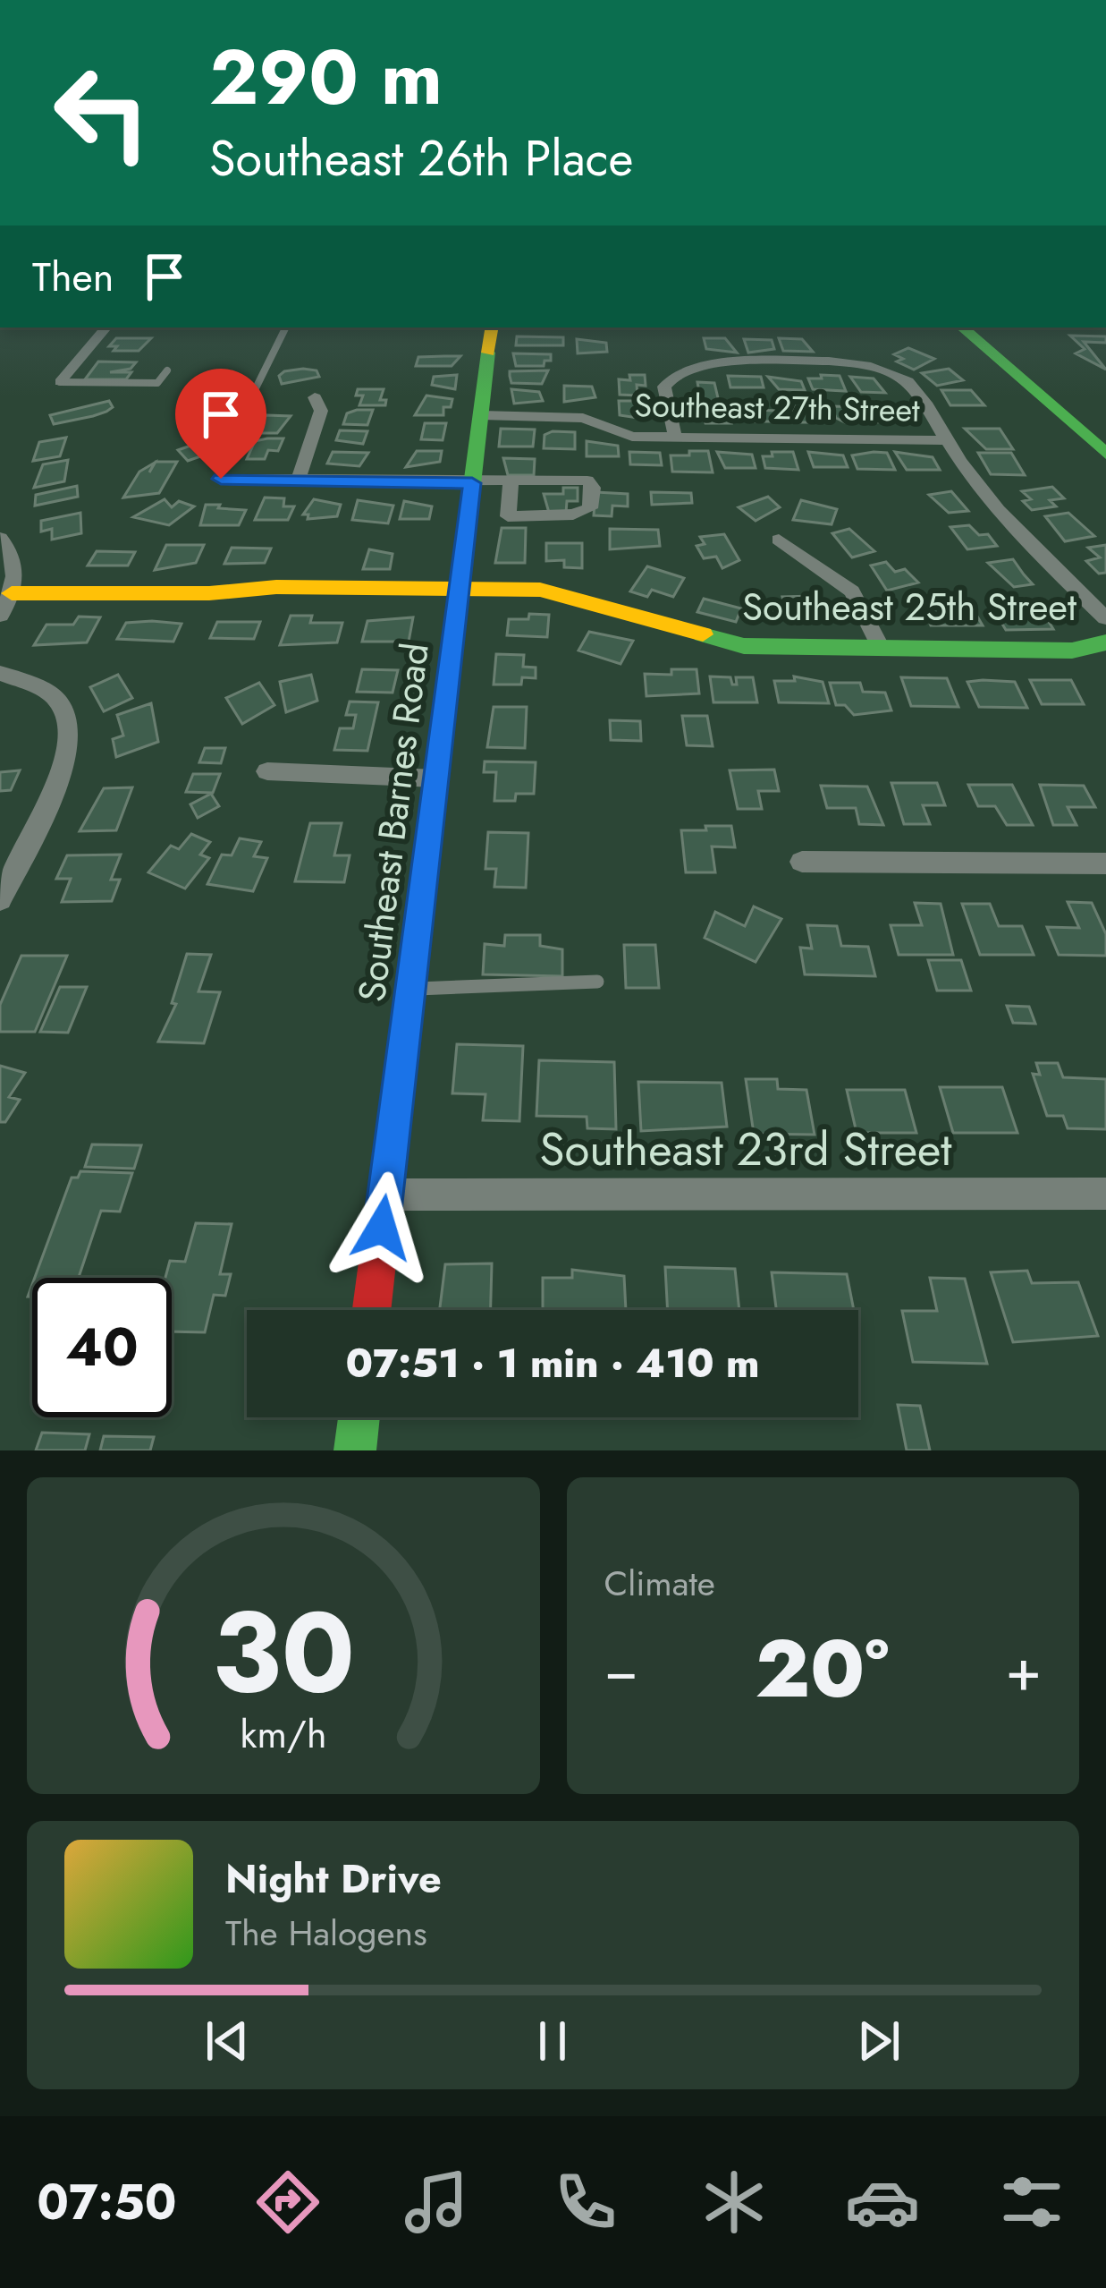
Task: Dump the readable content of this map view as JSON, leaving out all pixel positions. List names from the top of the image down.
{
  "streets": {
    "main road": ["Southeast 25th Street", "Southeast Barnes Road"],
    "street": ["Southeast 27th Street", "Southeast 23rd Street"]
  },
  "crossings": [
    ["Southeast 27th Street", "Southeast Barnes Road"],
    ["Southeast 25th Street", "Southeast Barnes Road"],
    ["Southeast Barnes Road", "Southeast 23rd Street"]
  ],
  "page": {
    "turn": ["290 m", "Southeast 26th Place"],
    "then": "Then",
    "limit": "40",
    "trip": "07:51 · 1 min · 410 m",
    "tile": "Climate",
    "heat": ["−", "20°", "+"],
    "song": ["Night Drive", "The Halogens"],
    "tabs": "07:50",
    "gauge": ["30", "km/h"]
  }
}
